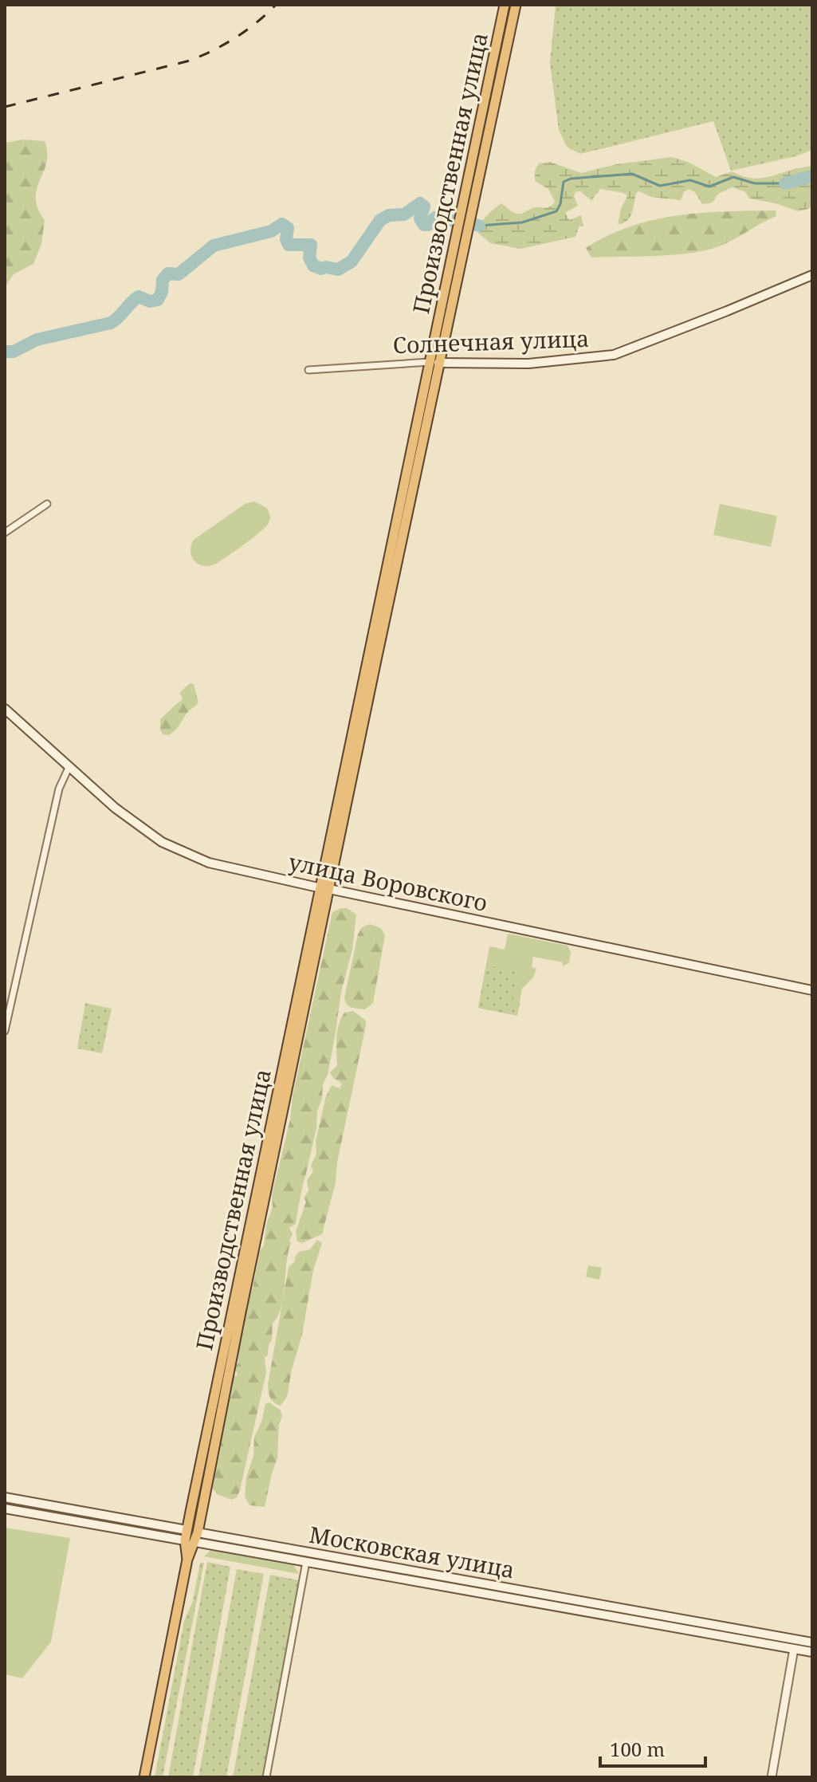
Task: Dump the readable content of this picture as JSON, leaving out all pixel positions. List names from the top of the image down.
{
  "streets": {
    "highway": ["Производственная улица", "улица Воровского", "Московская улица"],
    "main road": ["Солнечная улица"]
  },
  "crossings": [
    ["Производственная улица", "Солнечная улица"],
    ["Производственная улица", "улица Воровского"],
    ["Производственная улица", "Московская улица"]
  ],
  "scale_bar": "100 m"
}
